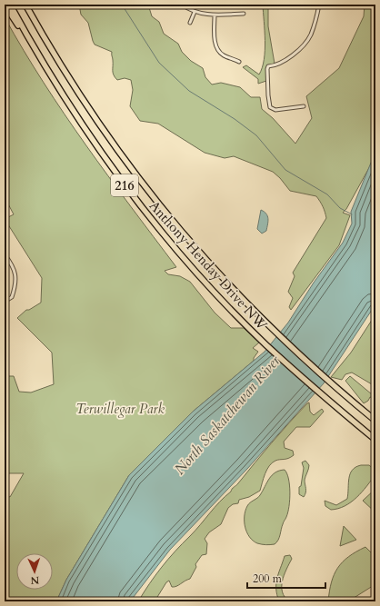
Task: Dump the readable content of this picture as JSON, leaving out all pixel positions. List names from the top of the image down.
{
  "streets": {
    "highway": ["216", "Anthony Henday Drive NW"]
  },
  "water": ["North Saskatchewan River"],
  "parks": ["Terwillegar Park"],
  "scale_bar": "200 m",
  "north": "bottom"
}
